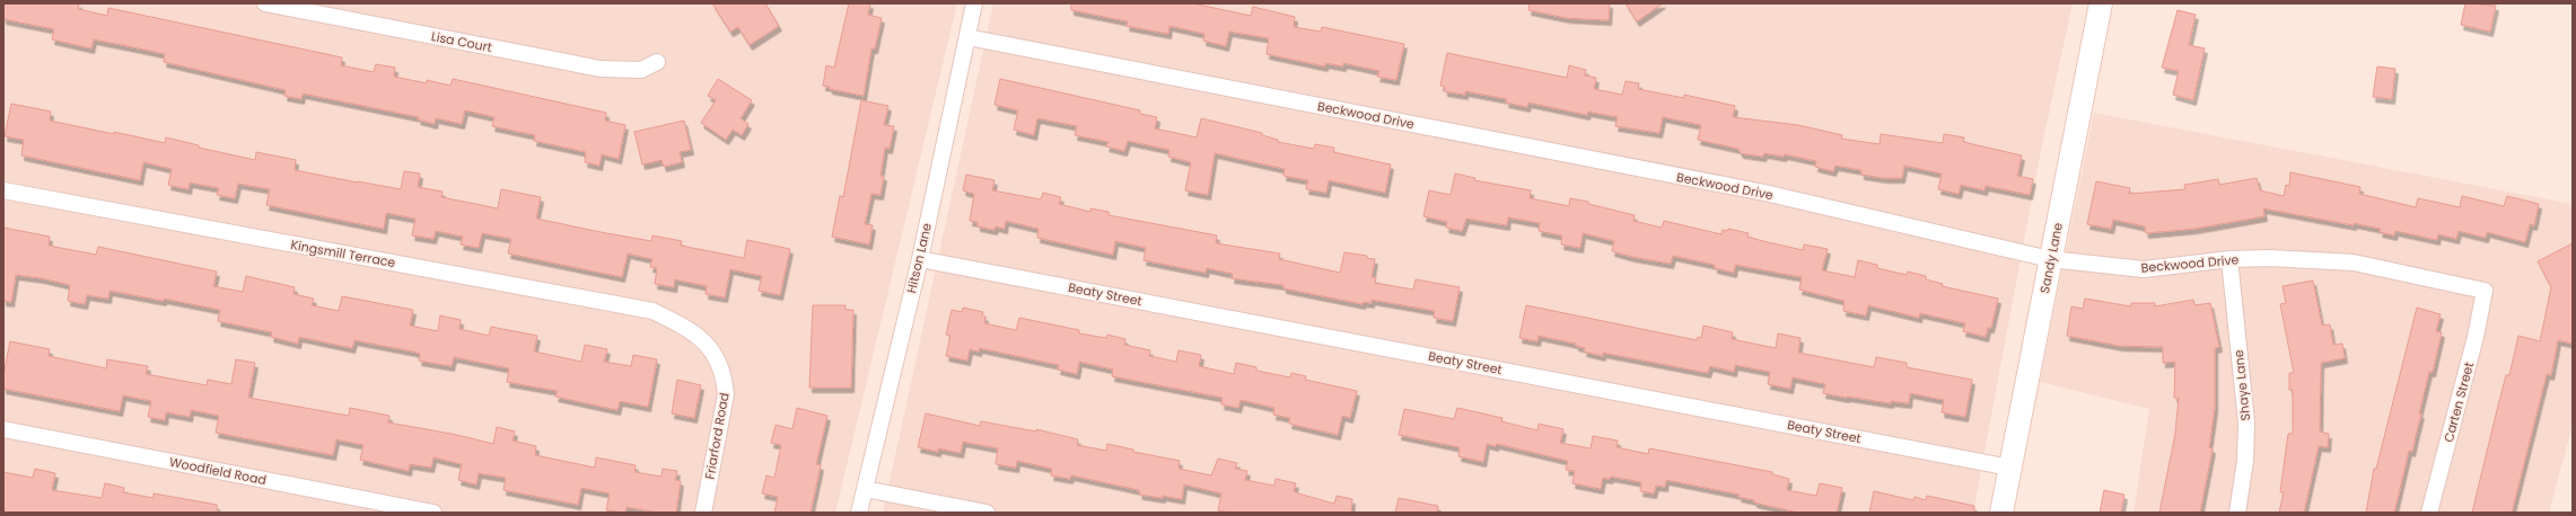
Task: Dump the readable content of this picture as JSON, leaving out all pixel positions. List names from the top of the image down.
{
  "streets": {
    "street": [
      "Lisa Court",
      "Beckwood Drive",
      "Kingsmill Terrace",
      "Hitson Lane",
      "Sandy Lane",
      "Beaty Street",
      "Shaye Lane",
      "Carten Street",
      "Friarford Road",
      "Woodfield Road"
    ]
  },
  "crossings": [
    ["Beckwood Drive", "Hitson Lane"],
    ["Beckwood Drive", "Sandy Lane"],
    ["Beckwood Drive", "Shaye Lane"],
    ["Beckwood Drive", "Carten Street"],
    ["Kingsmill Terrace", "Friarford Road"],
    ["Hitson Lane", "Beaty Street"],
    ["Sandy Lane", "Beaty Street"]
  ]
}
